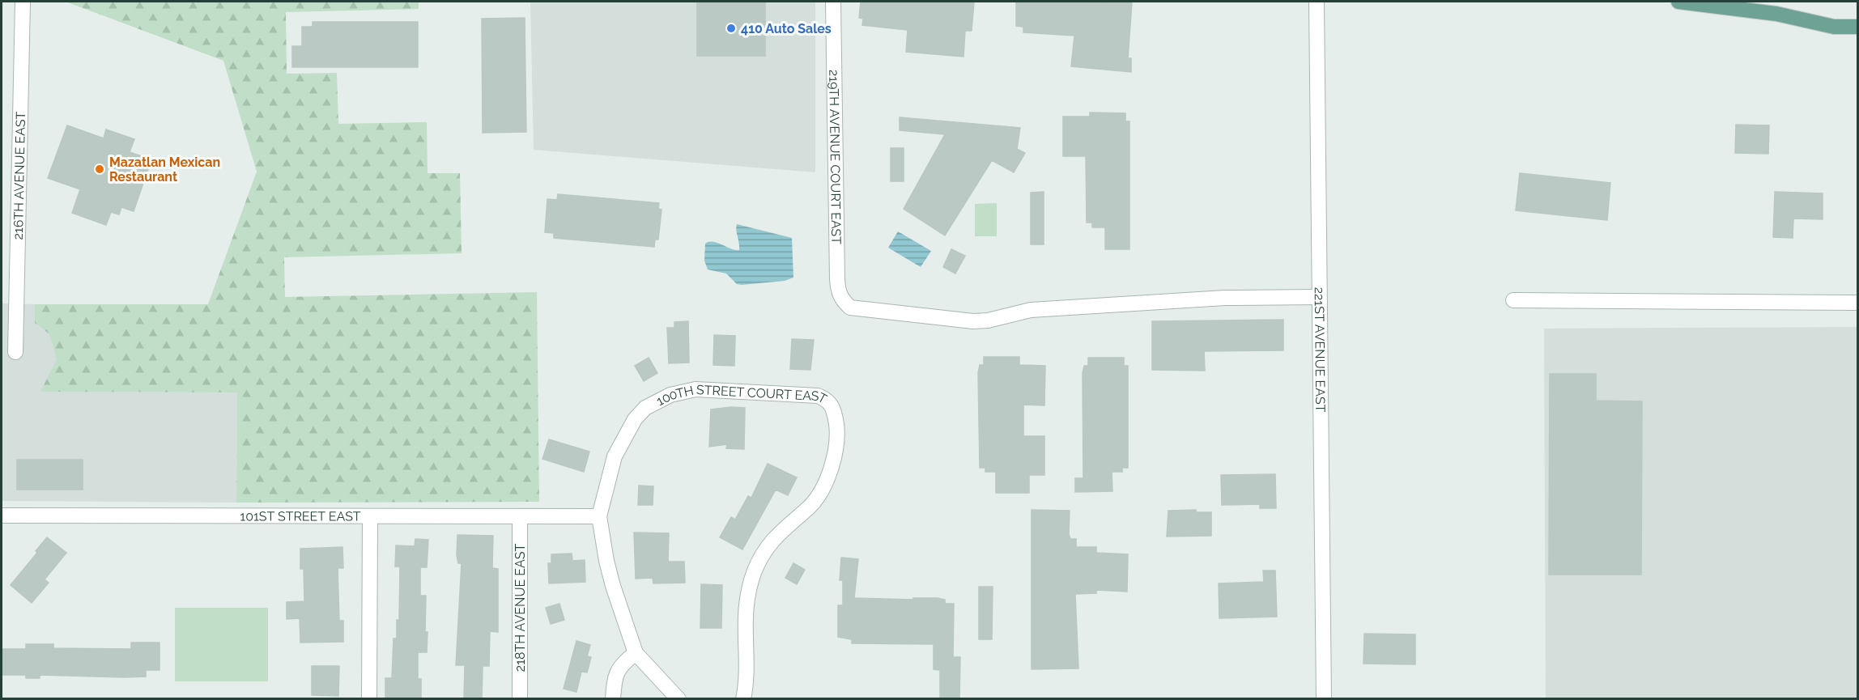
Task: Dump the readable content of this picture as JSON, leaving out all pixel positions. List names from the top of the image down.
{
  "streets": {
    "street": [
      "219TH AVENUE COURT EAST",
      "216TH AVENUE EAST",
      "221ST AVENUE EAST",
      "100TH STREET COURT EAST",
      "101ST STREET EAST",
      "218TH AVENUE EAST"
    ]
  },
  "crossings": [
    ["219TH AVENUE COURT EAST", "221ST AVENUE EAST"],
    ["100TH STREET COURT EAST", "101ST STREET EAST"],
    ["101ST STREET EAST", "218TH AVENUE EAST"]
  ],
  "places": ["410 Auto Sales", "Mazatlan Mexican Restaurant"]
}
